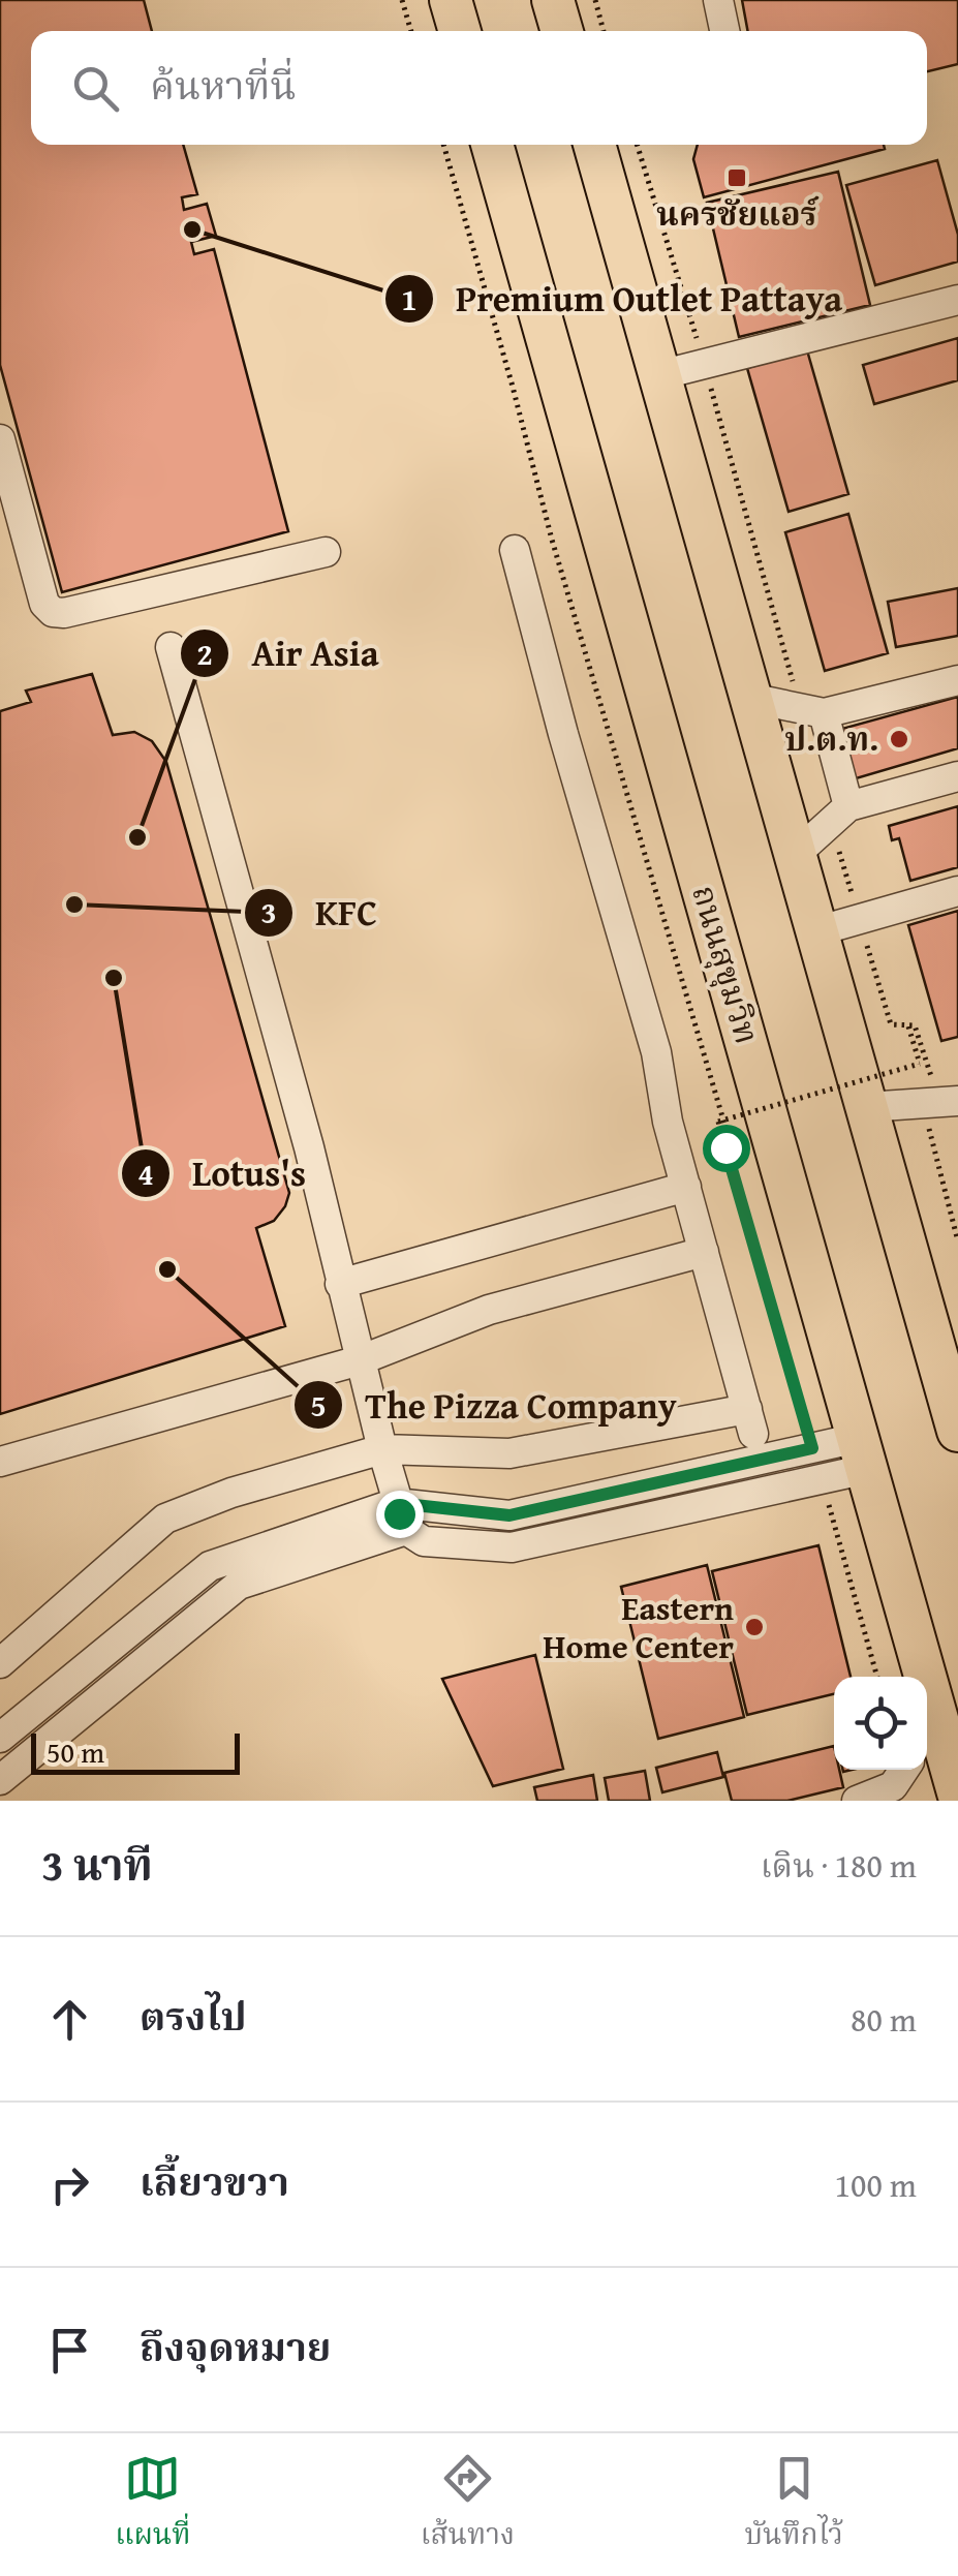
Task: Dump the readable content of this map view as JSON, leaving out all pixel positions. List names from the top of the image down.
{
  "streets": {
    "highway": ["ถนนสุขุมวิท"]
  },
  "places": {
    "transit": ["นครชัยแอร์"],
    "other": [
      "Premium Outlet Pattaya",
      "ป.ต.ท.",
      "Air Asia",
      "KFC",
      "Lotus's",
      "The Pizza Company",
      "Eastern Home Center"
    ]
  },
  "scale_bar": "50 m",
  "page": {
    "search": "ค้นหาที่นี่",
    "scale": "50 m",
    "heading": ["3 นาที", "เดิน · 180 m"],
    "list": [
      ["ตรงไป", "80 m"],
      ["เลี้ยวขวา", "100 m"],
      "ถึงจุดหมาย"
    ],
    "nav": ["แผนที่", "เส้นทาง", "บันทึกไว้"]
  }
}
